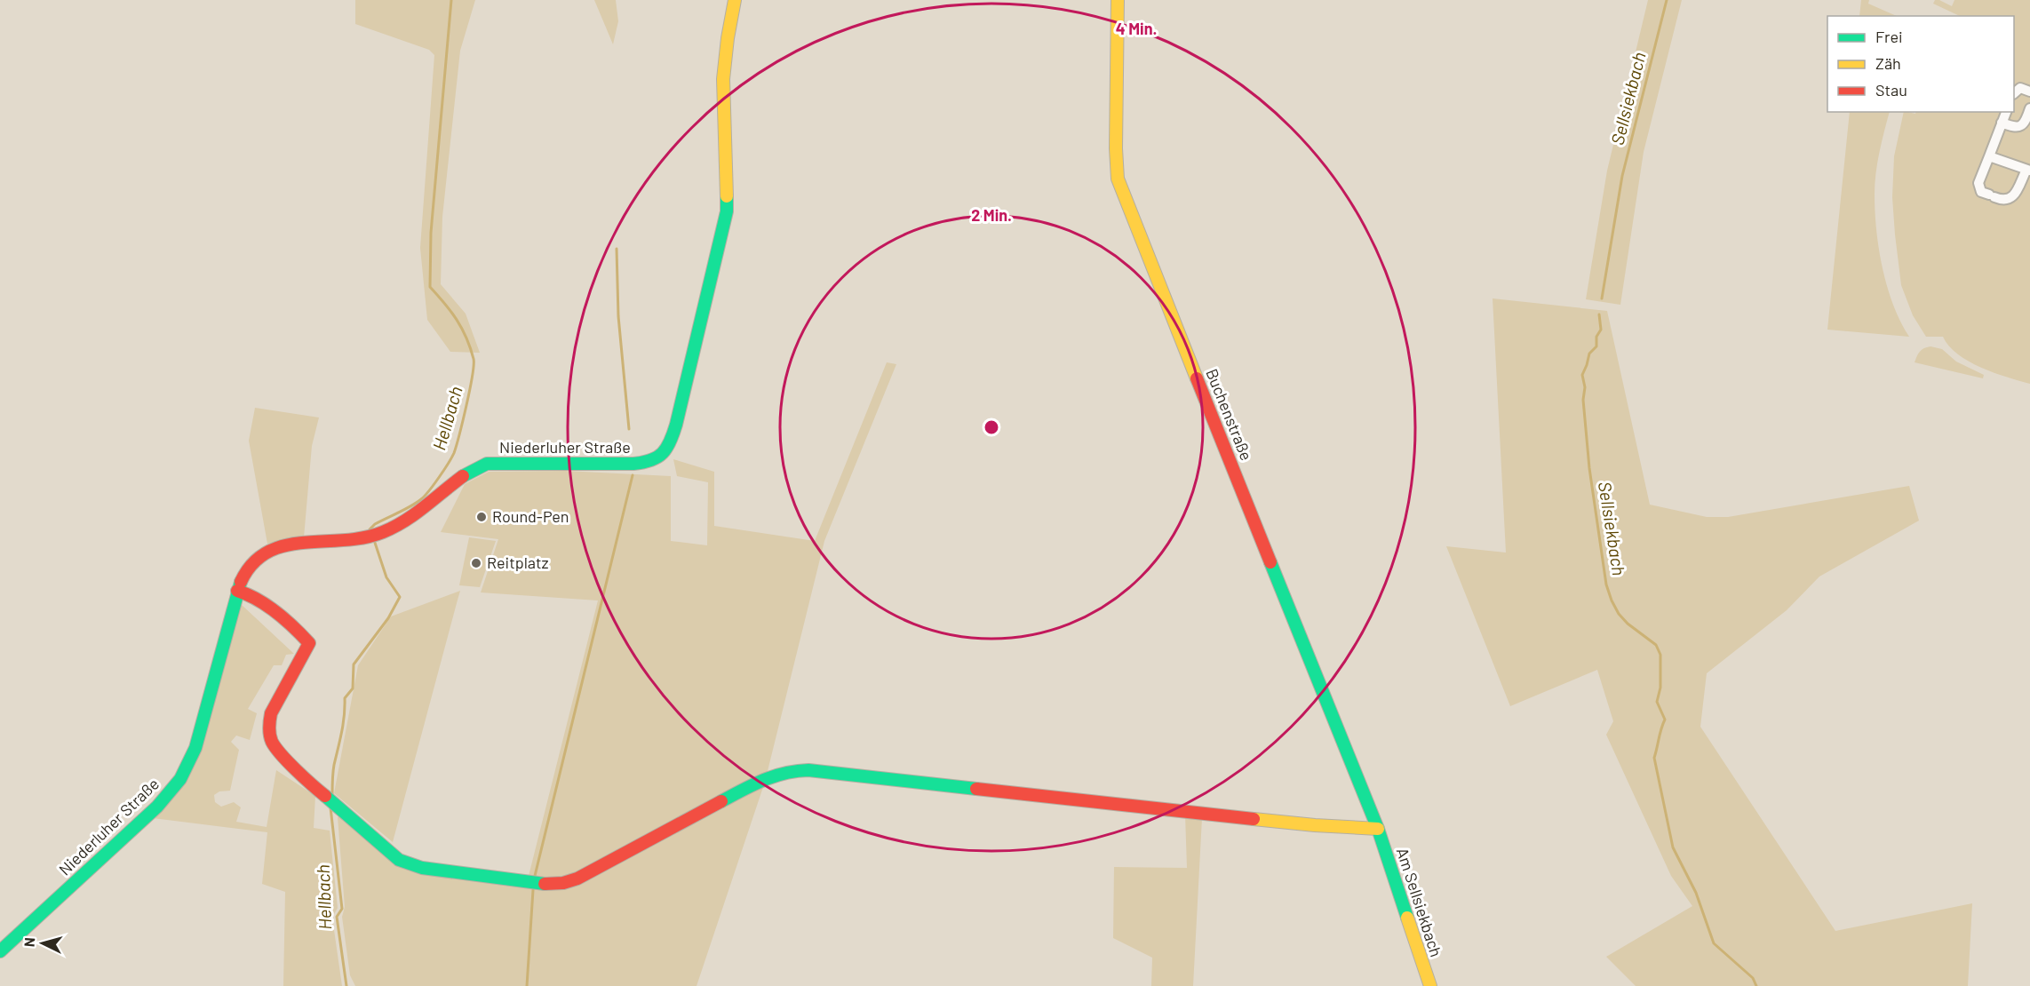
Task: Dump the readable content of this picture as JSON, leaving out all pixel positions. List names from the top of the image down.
{
  "streets": {
    "street": ["Buchenstraße", "Niederluher Straße", "Am Sellsiekbach"]
  },
  "crossings": [
    ["Buchenstraße", "Am Sellsiekbach"]
  ],
  "water": ["Sellsiekbach", "Hellbach"],
  "places": ["Round-Pen", "Reitplatz"],
  "legend": ["Frei", "Zäh", "Stau"],
  "north": "left",
  "rings": ["4 Min.", "2 Min."]
}
